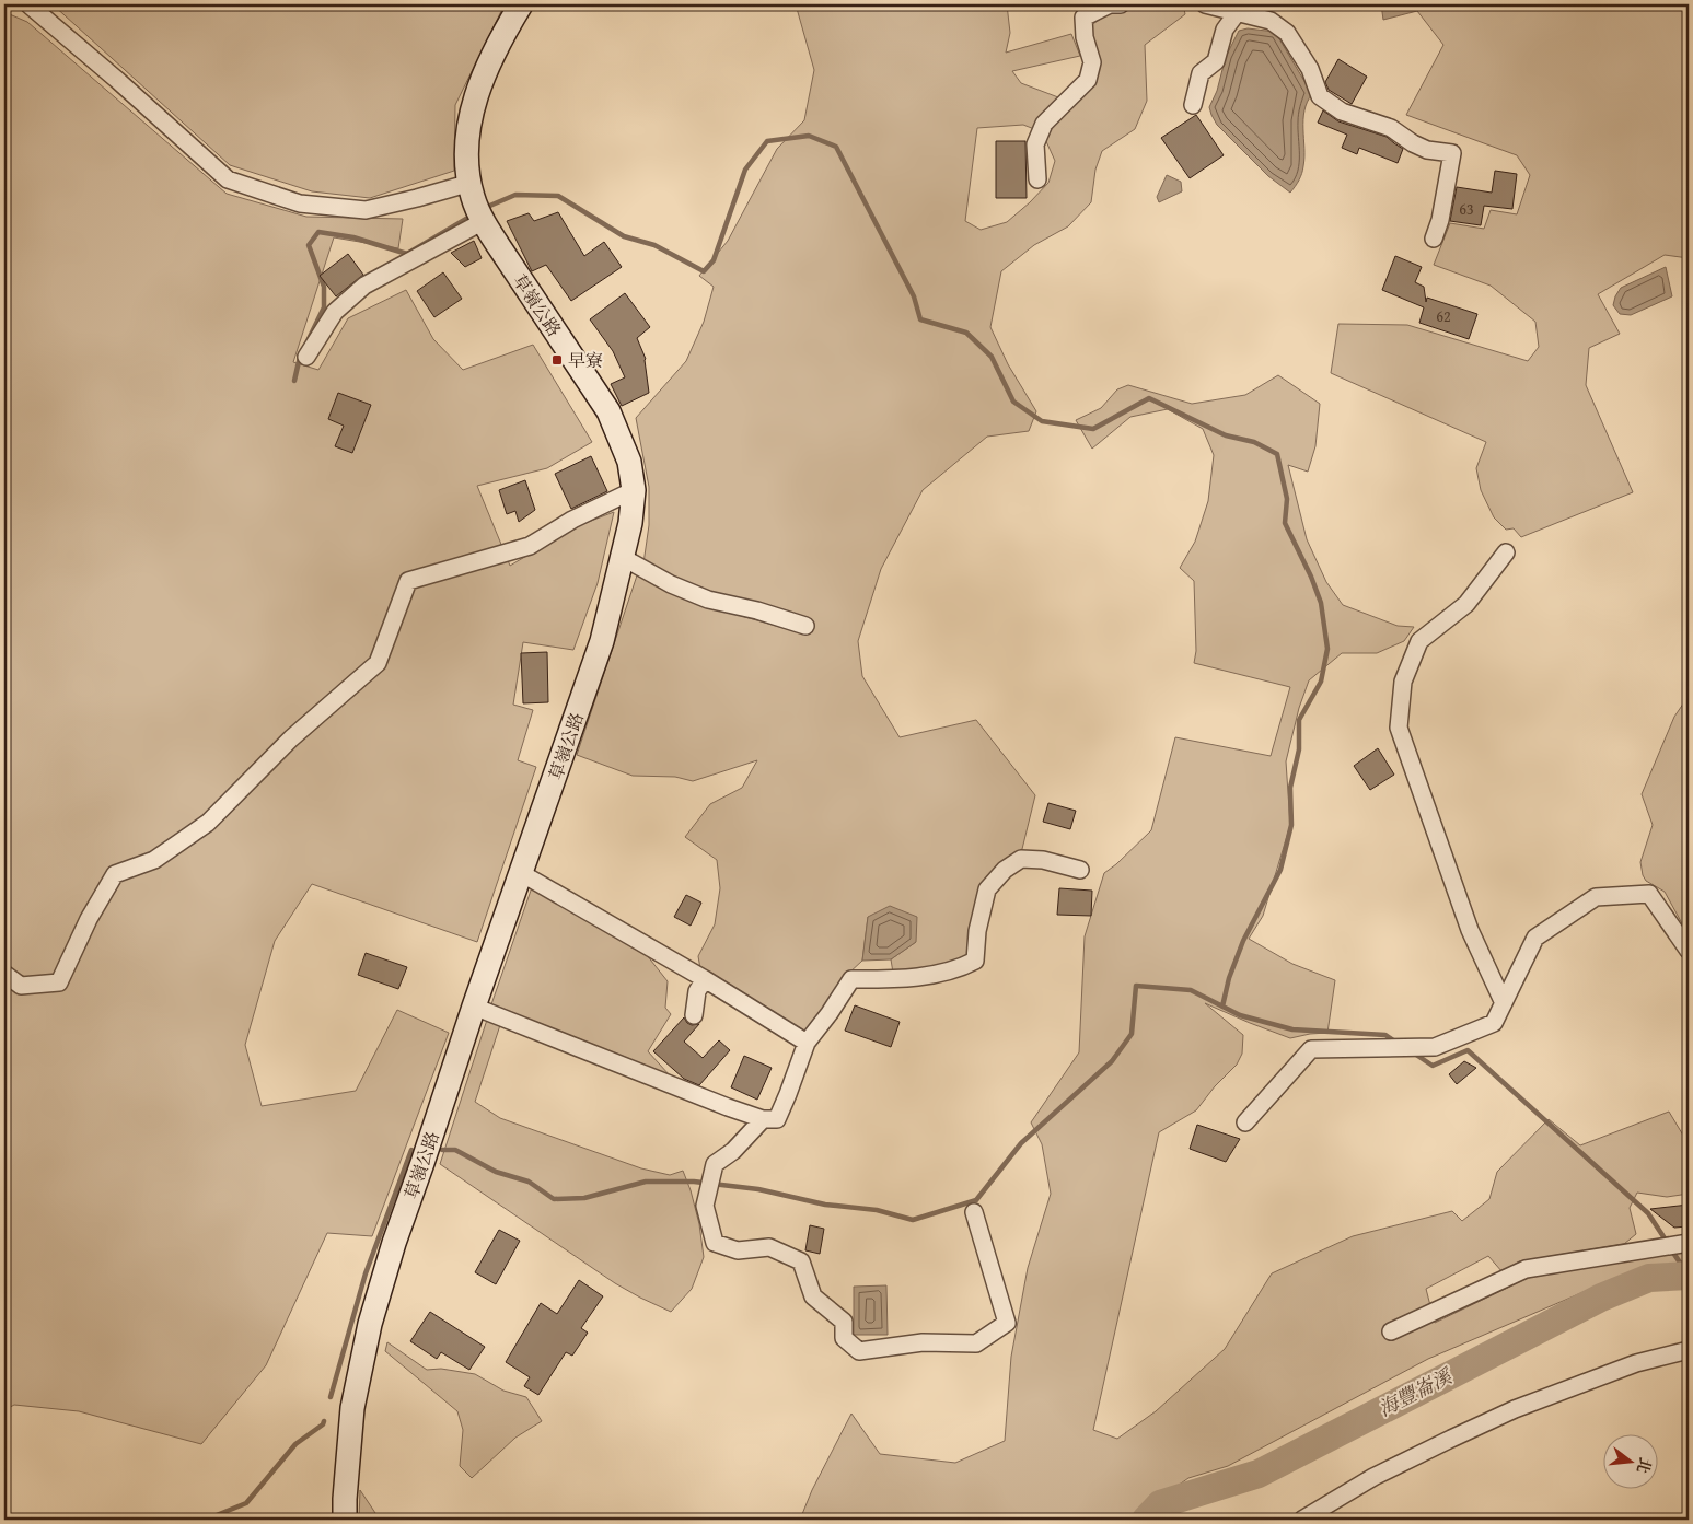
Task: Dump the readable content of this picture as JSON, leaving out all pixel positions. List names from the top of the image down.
{
  "streets": {
    "main road": ["草嶺公路"]
  },
  "water": ["海豐崙溪"],
  "places": {
    "transit": ["早寮"]
  },
  "house_numbers": ["63", "62"],
  "north": "right"
}
